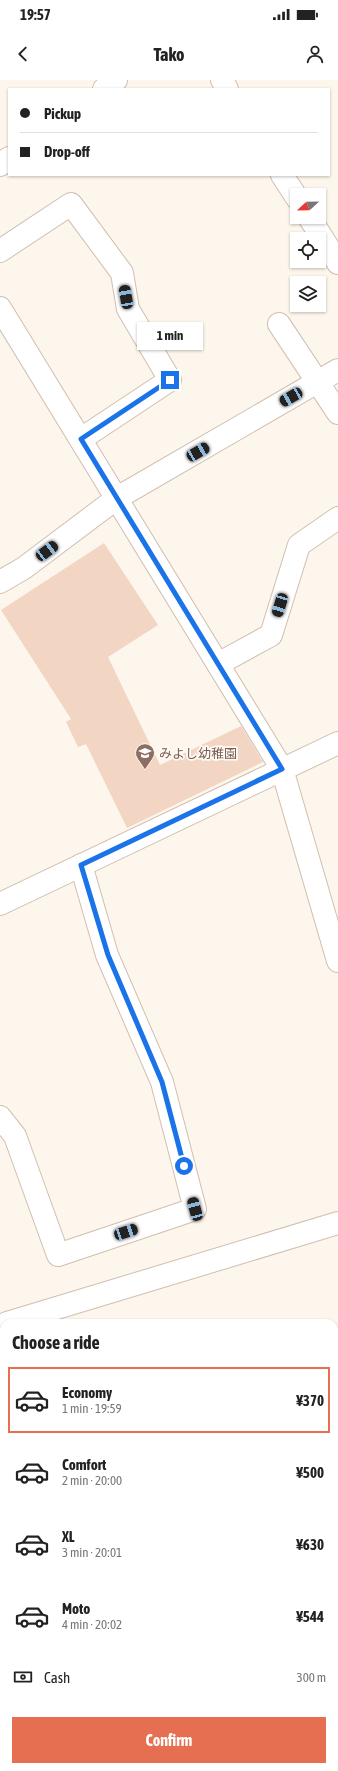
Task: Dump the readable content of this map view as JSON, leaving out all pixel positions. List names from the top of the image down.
{
  "places": {
    "school or university": ["みよし幼稚園"]
  },
  "north": "left",
  "page": {
    "status": "19:57",
    "header": "Tako",
    "banner": ["Pickup", "Drop-off"],
    "bubble": "1 min",
    "heading": "Choose a ride",
    "list": [
      {
        "name": "Economy",
        "note": "1 min · 19:59",
        "value": "¥370"
      },
      {
        "name": "Comfort",
        "note": "2 min · 20:00",
        "value": "¥500"
      },
      {
        "name": "XL",
        "note": "3 min · 20:01",
        "value": "¥630"
      },
      {
        "name": "Moto",
        "note": "4 min · 20:02",
        "value": "¥544"
      }
    ],
    "pay": ["Cash", "300 m"],
    "buttons": "Confirm"
  }
}
